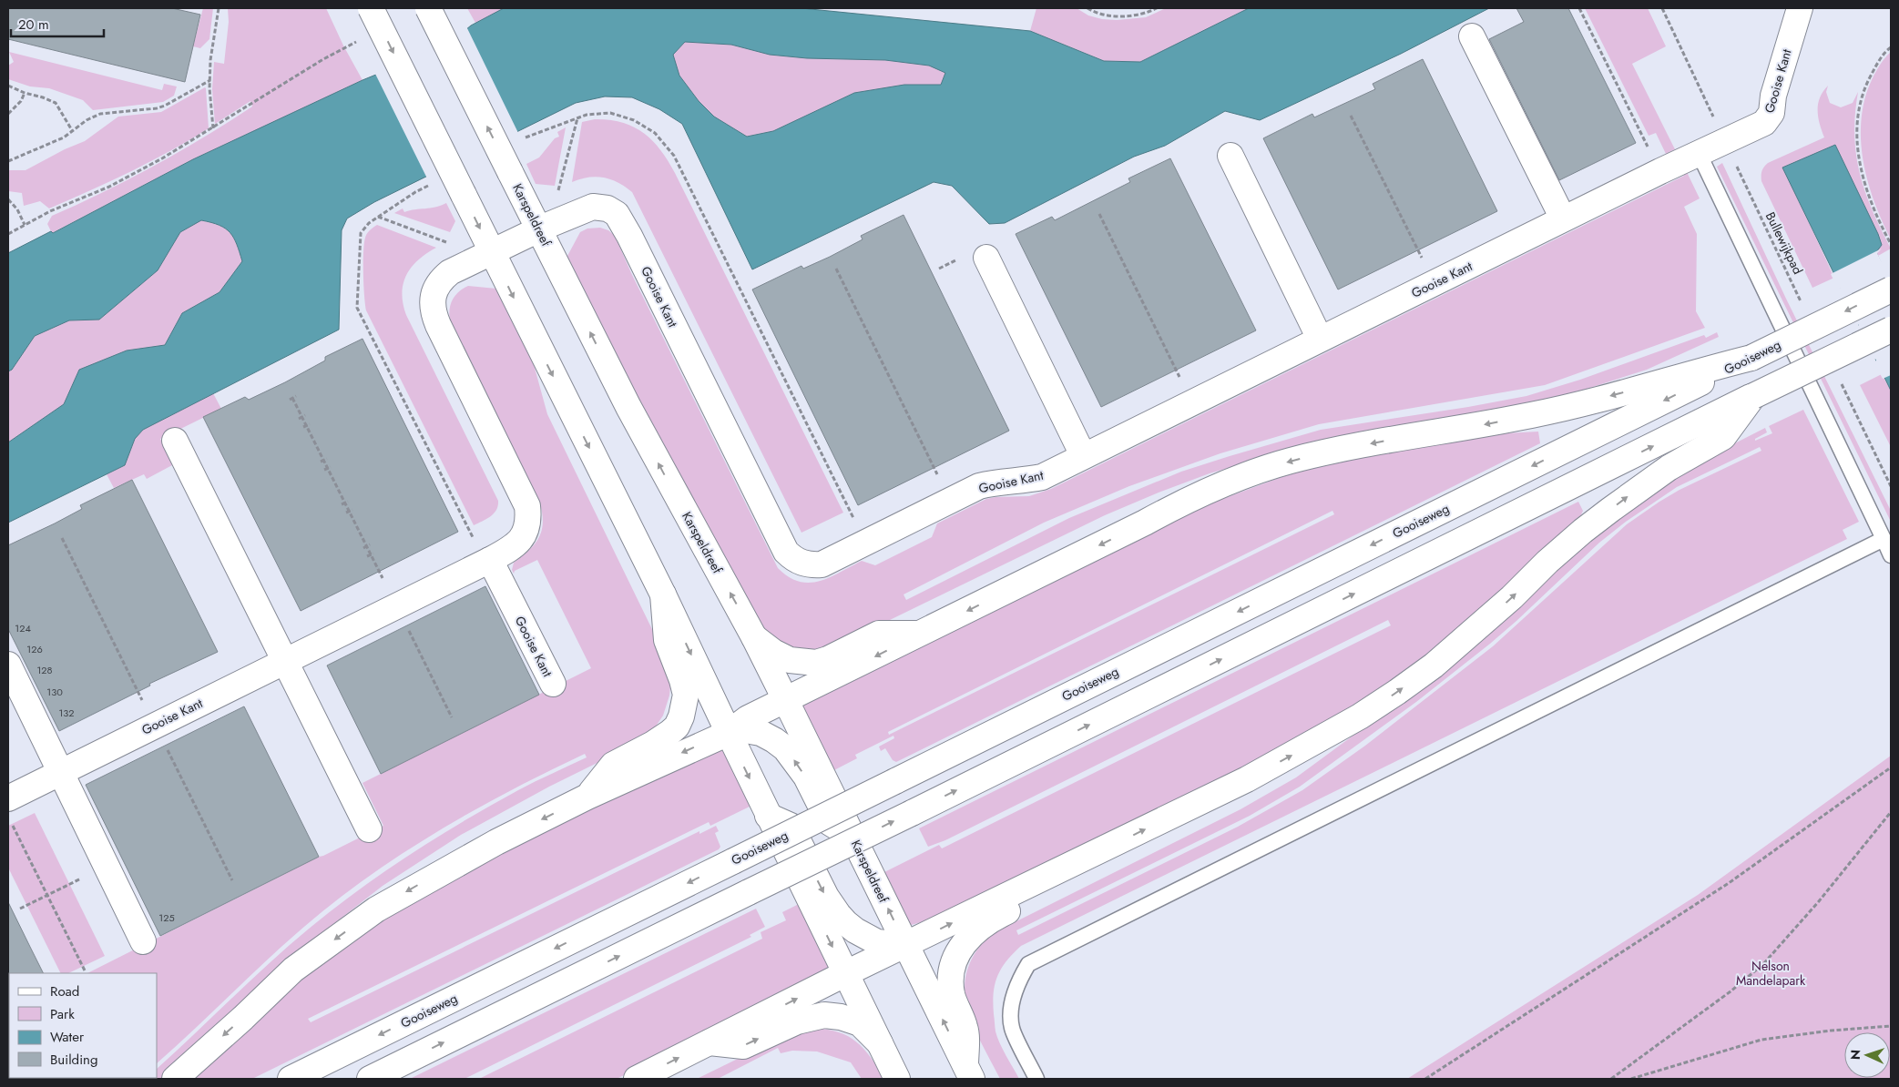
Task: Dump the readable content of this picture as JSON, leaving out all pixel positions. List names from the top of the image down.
{
  "streets": {
    "main road": ["Gooise Kant", "Karspeldreef", "Gooiseweg"],
    "path": ["Bullewijkpad"]
  },
  "crossings": [
    ["Gooise Kant", "Karspeldreef"],
    ["Gooise Kant", "Bullewijkpad"]
  ],
  "parks": ["Nelson Mandelapark"],
  "house_numbers": [
    "124",
    "126",
    "128",
    "130",
    "132",
    "125"
  ],
  "legend": [
    "Road",
    "Park",
    "Water",
    "Building"
  ],
  "scale_bar": "20 m",
  "north": "left"
}
